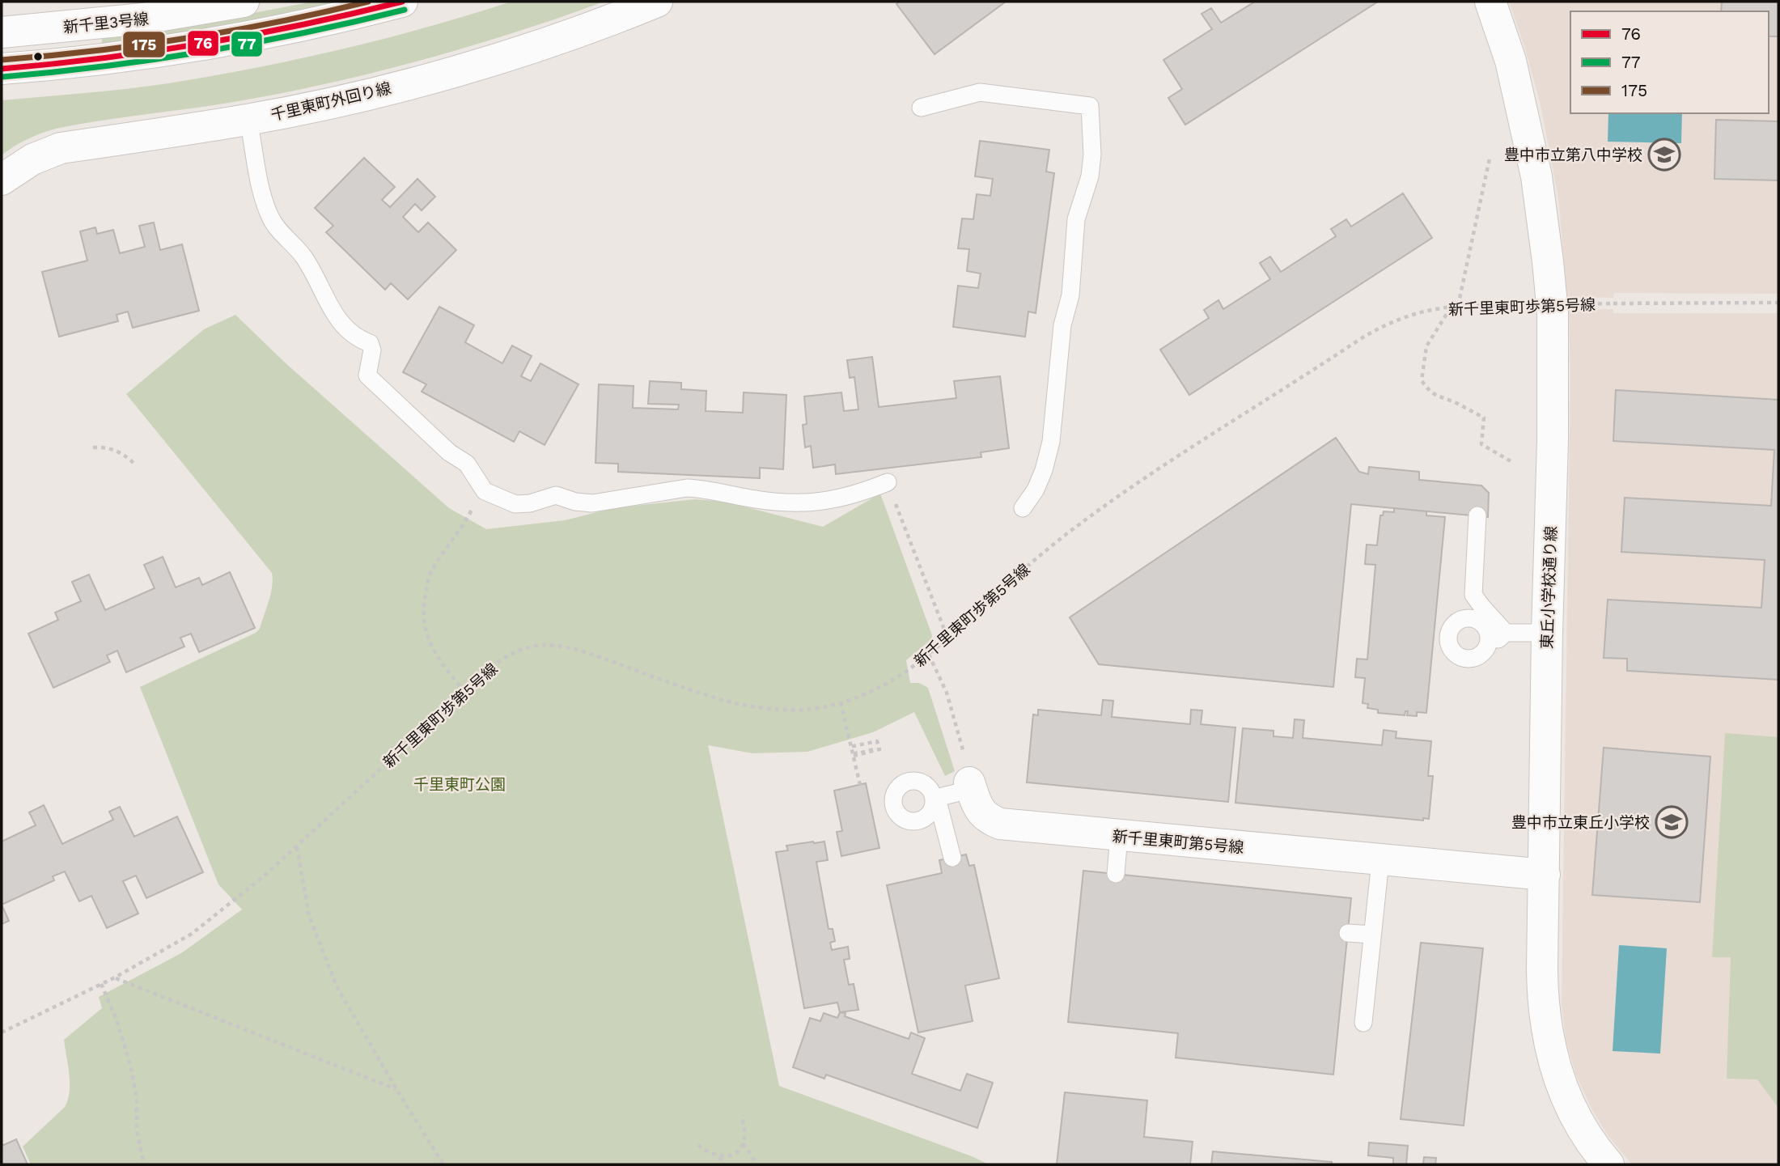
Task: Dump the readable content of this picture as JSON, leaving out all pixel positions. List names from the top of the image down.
{
  "streets": {
    "street": [
      "新千里3号線",
      "千里東町外回り線",
      "東丘小学校通り線",
      "新千里東町第5号線"
    ],
    "path": ["新千里東町歩第5号線"]
  },
  "crossings": [
    ["東丘小学校通り線", "新千里東町第5号線"]
  ],
  "parks": ["千里東町公園"],
  "places": {
    "school or university": ["豊中市立第八中学校", "豊中市立東丘小学校"]
  },
  "lines": ["transit line 76", "transit line 175", "transit line 77"],
  "legend": ["76", "77", "175"]
}
